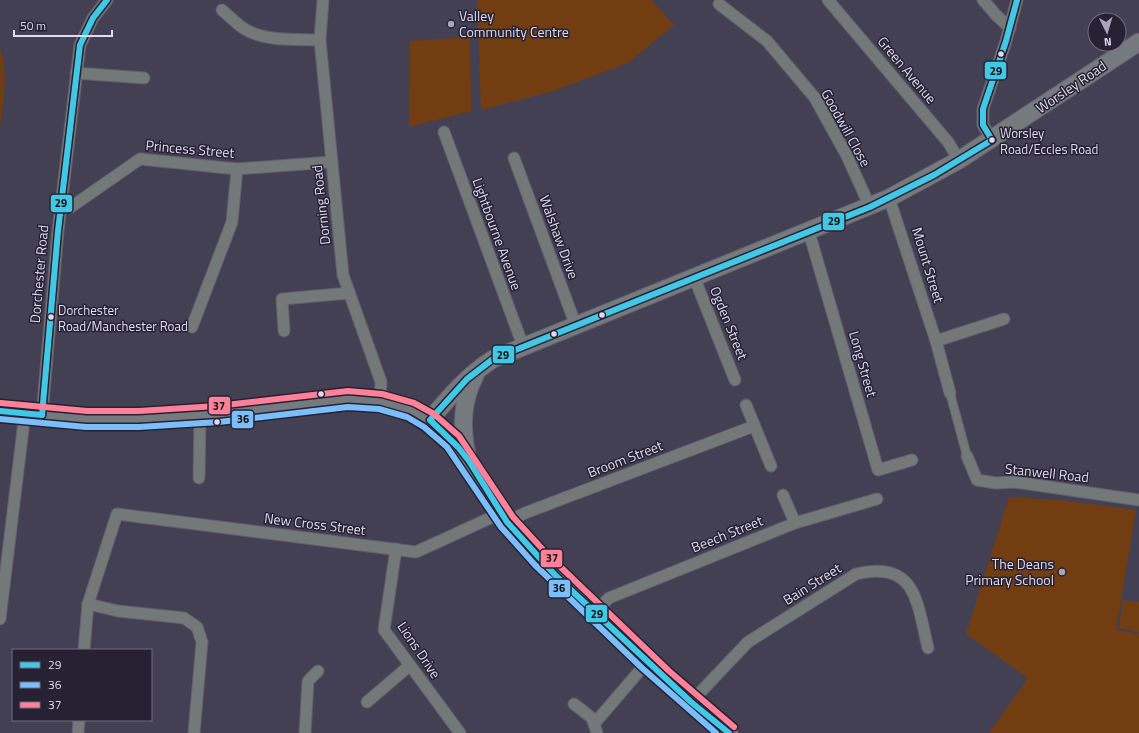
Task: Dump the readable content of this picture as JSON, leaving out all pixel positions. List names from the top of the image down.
{
  "streets": {
    "main road": ["Worsley Road"],
    "street": [
      "Green Avenue",
      "Goodwill Close",
      "Princess Street",
      "Dorning Road",
      "Lightbourne Avenue",
      "Walshaw Drive",
      "Mount Street",
      "Dorchester Road",
      "Ogden Street",
      "Long Street",
      "Broom Street",
      "Stanwell Road",
      "New Cross Street",
      "Beech Street",
      "Bain Street",
      "Lions Drive"
    ]
  },
  "crossings": [
    ["Green Avenue", "Worsley Road"],
    ["Worsley Road", "Goodwill Close"],
    ["Worsley Road", "Lightbourne Avenue"],
    ["Worsley Road", "Walshaw Drive"],
    ["Worsley Road", "Mount Street"],
    ["Worsley Road", "Ogden Street"],
    ["Worsley Road", "Long Street"],
    ["Princess Street", "Dorning Road"],
    ["Princess Street", "Dorchester Road"],
    ["Broom Street", "New Cross Street"],
    ["New Cross Street", "Lions Drive"]
  ],
  "places": [
    "Valley Community Centre",
    "Worsley Road/Eccles Road",
    "Dorchester Road/Manchester Road",
    "The Deans Primary School"
  ],
  "lines": ["transit line 29", "transit line 37", "transit line 36"],
  "legend": ["29", "36", "37"],
  "scale_bar": "50 m",
  "north": "bottom"
}
